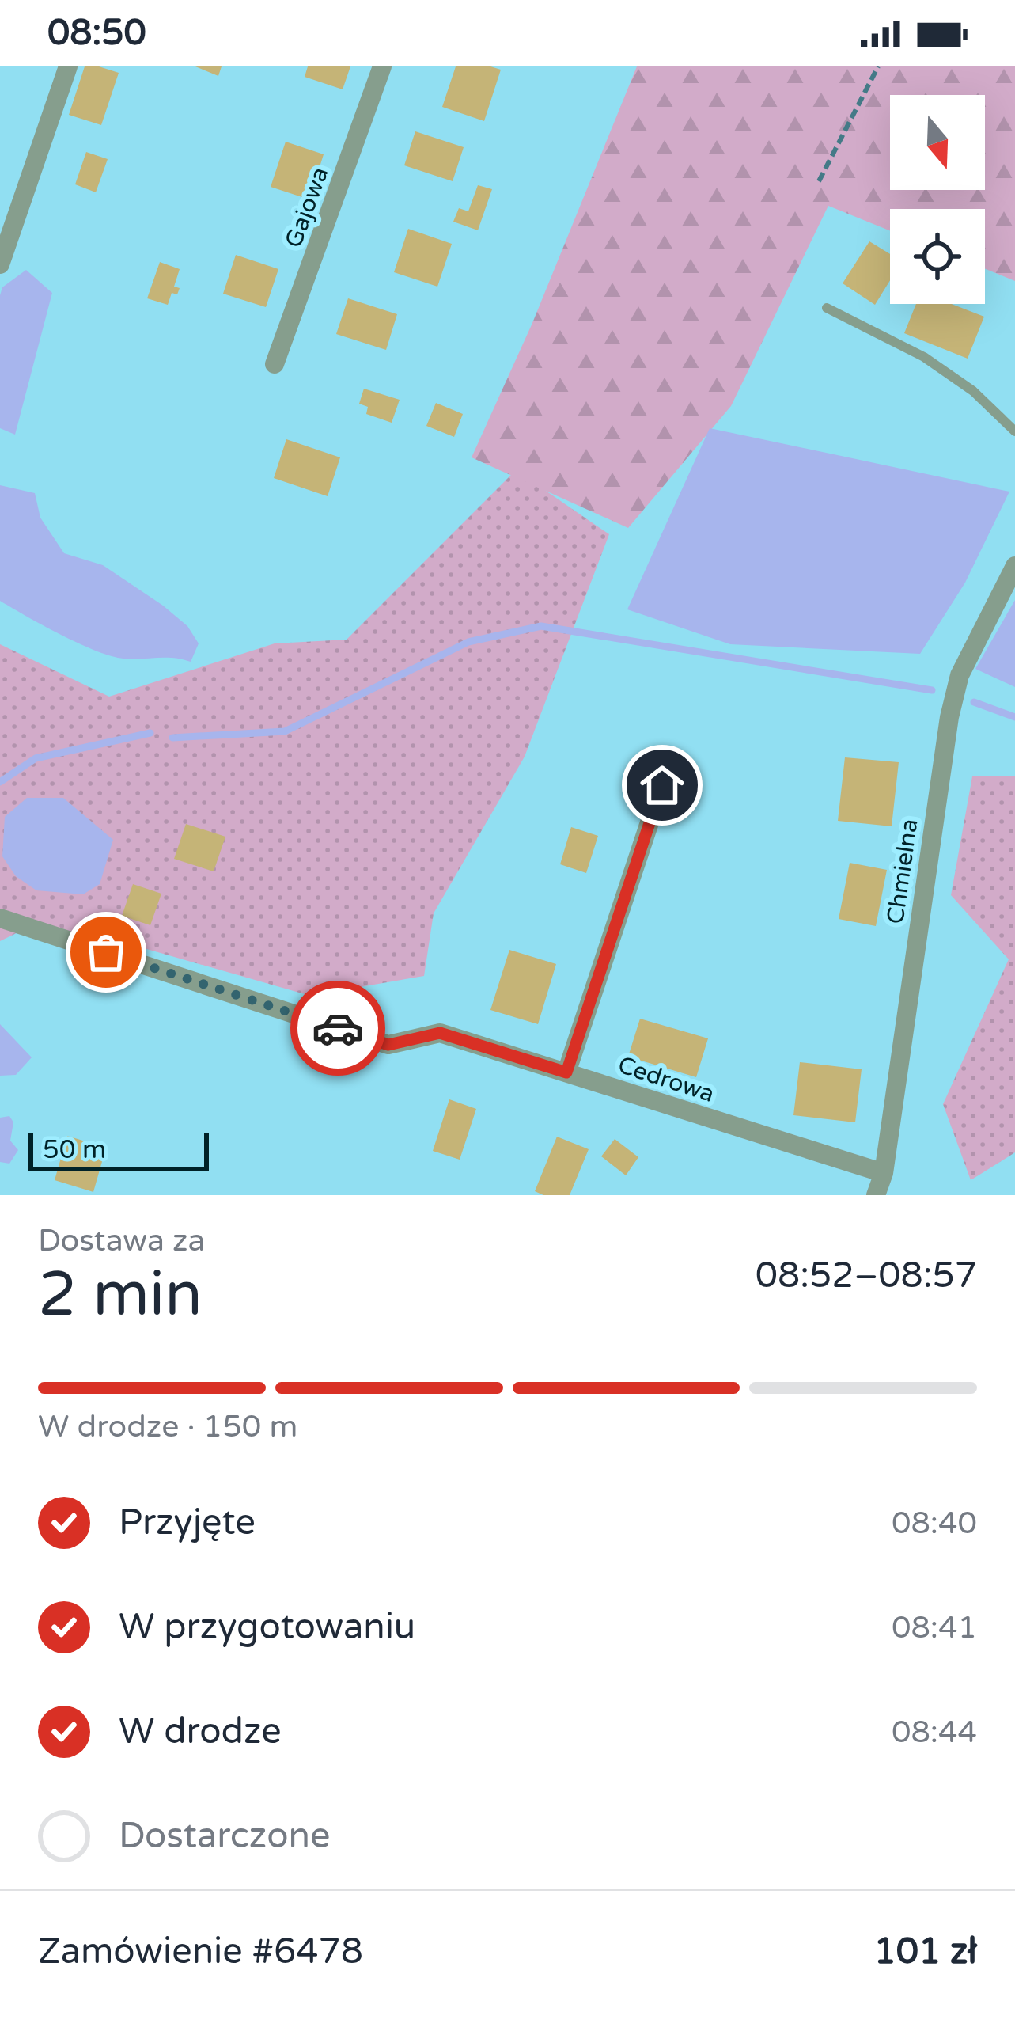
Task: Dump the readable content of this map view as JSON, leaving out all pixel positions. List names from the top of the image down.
{
  "streets": {
    "street": ["Gajowa", "Chmielna", "Cedrowa"]
  },
  "crossings": [
    ["Chmielna", "Cedrowa"]
  ],
  "scale_bar": "50 m",
  "north": "bottom",
  "page": {
    "status": "08:50",
    "scale": "50 m",
    "heading": ["2 min", "Dostawa za", "08:52–08:57"],
    "panel": ["Zamówienie #6478", "101 zł"],
    "bar": "W drodze · 150 m",
    "list": [
      ["Przyjęte", "08:40"],
      ["W przygotowaniu", "08:41"],
      ["W drodze", "08:44"],
      "Dostarczone"
    ]
  }
}
